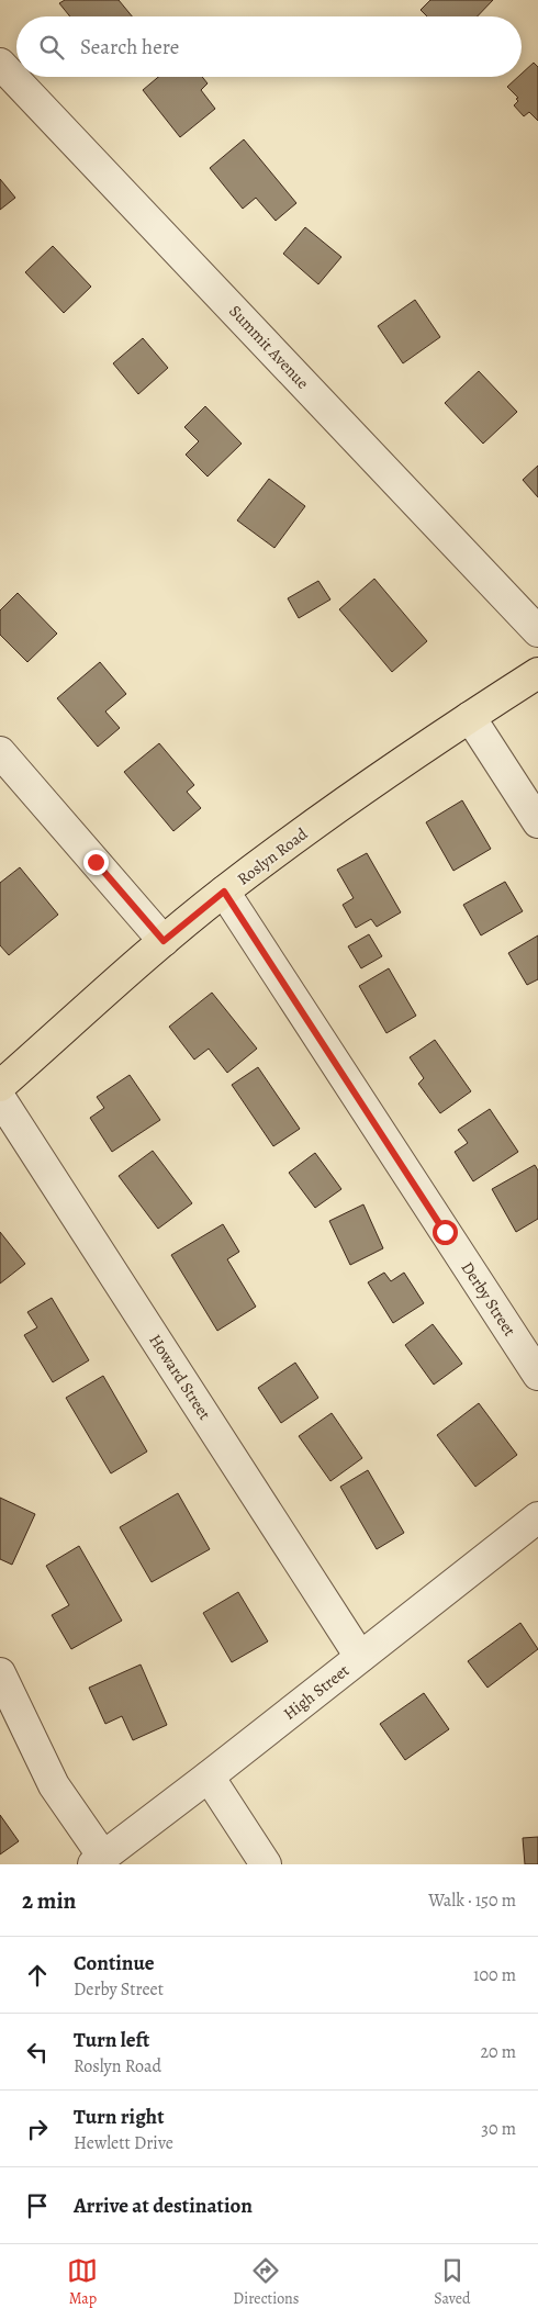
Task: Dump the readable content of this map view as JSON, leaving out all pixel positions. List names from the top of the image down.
{
  "streets": {
    "main road": ["Roslyn Road"],
    "street": [
      "Summit Avenue",
      "Derby Street",
      "Howard Street",
      "High Street"
    ]
  },
  "crossings": [
    ["Roslyn Road", "Derby Street"],
    ["Howard Street", "High Street"]
  ],
  "page": {
    "search": "Search here",
    "heading": ["2 min", "Walk · 150 m"],
    "list": [
      ["Continue", "Derby Street", "100 m"],
      ["Turn left", "Roslyn Road", "20 m"],
      ["Turn right", "Hewlett Drive", "30 m"],
      "Arrive at destination"
    ],
    "nav": ["Map", "Directions", "Saved"]
  }
}
